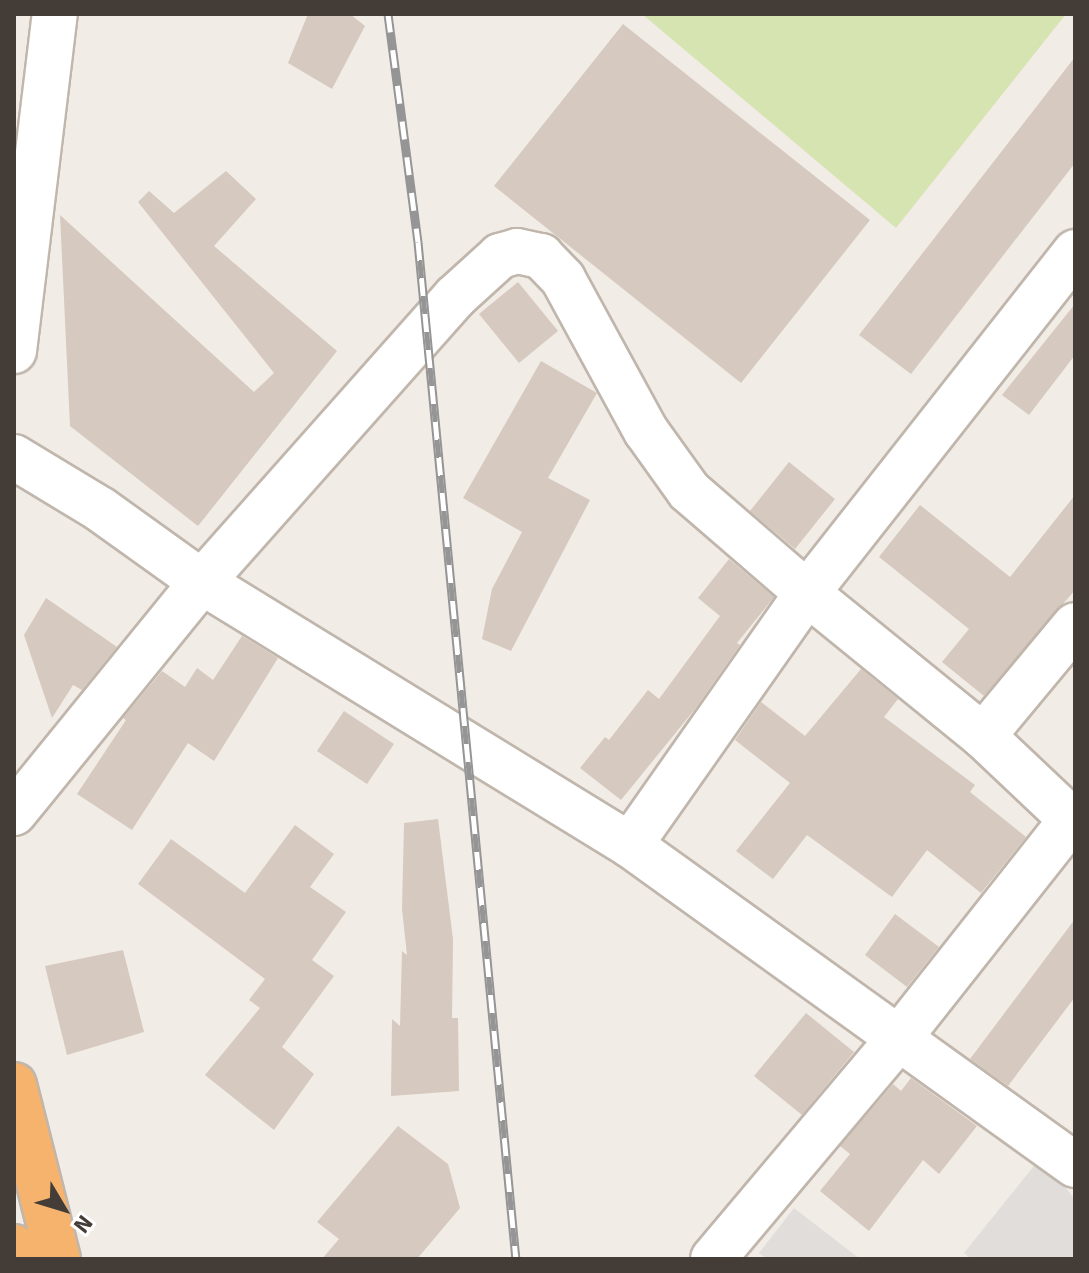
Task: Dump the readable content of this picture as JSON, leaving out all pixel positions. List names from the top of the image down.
{
  "north": "bottom right"
}
